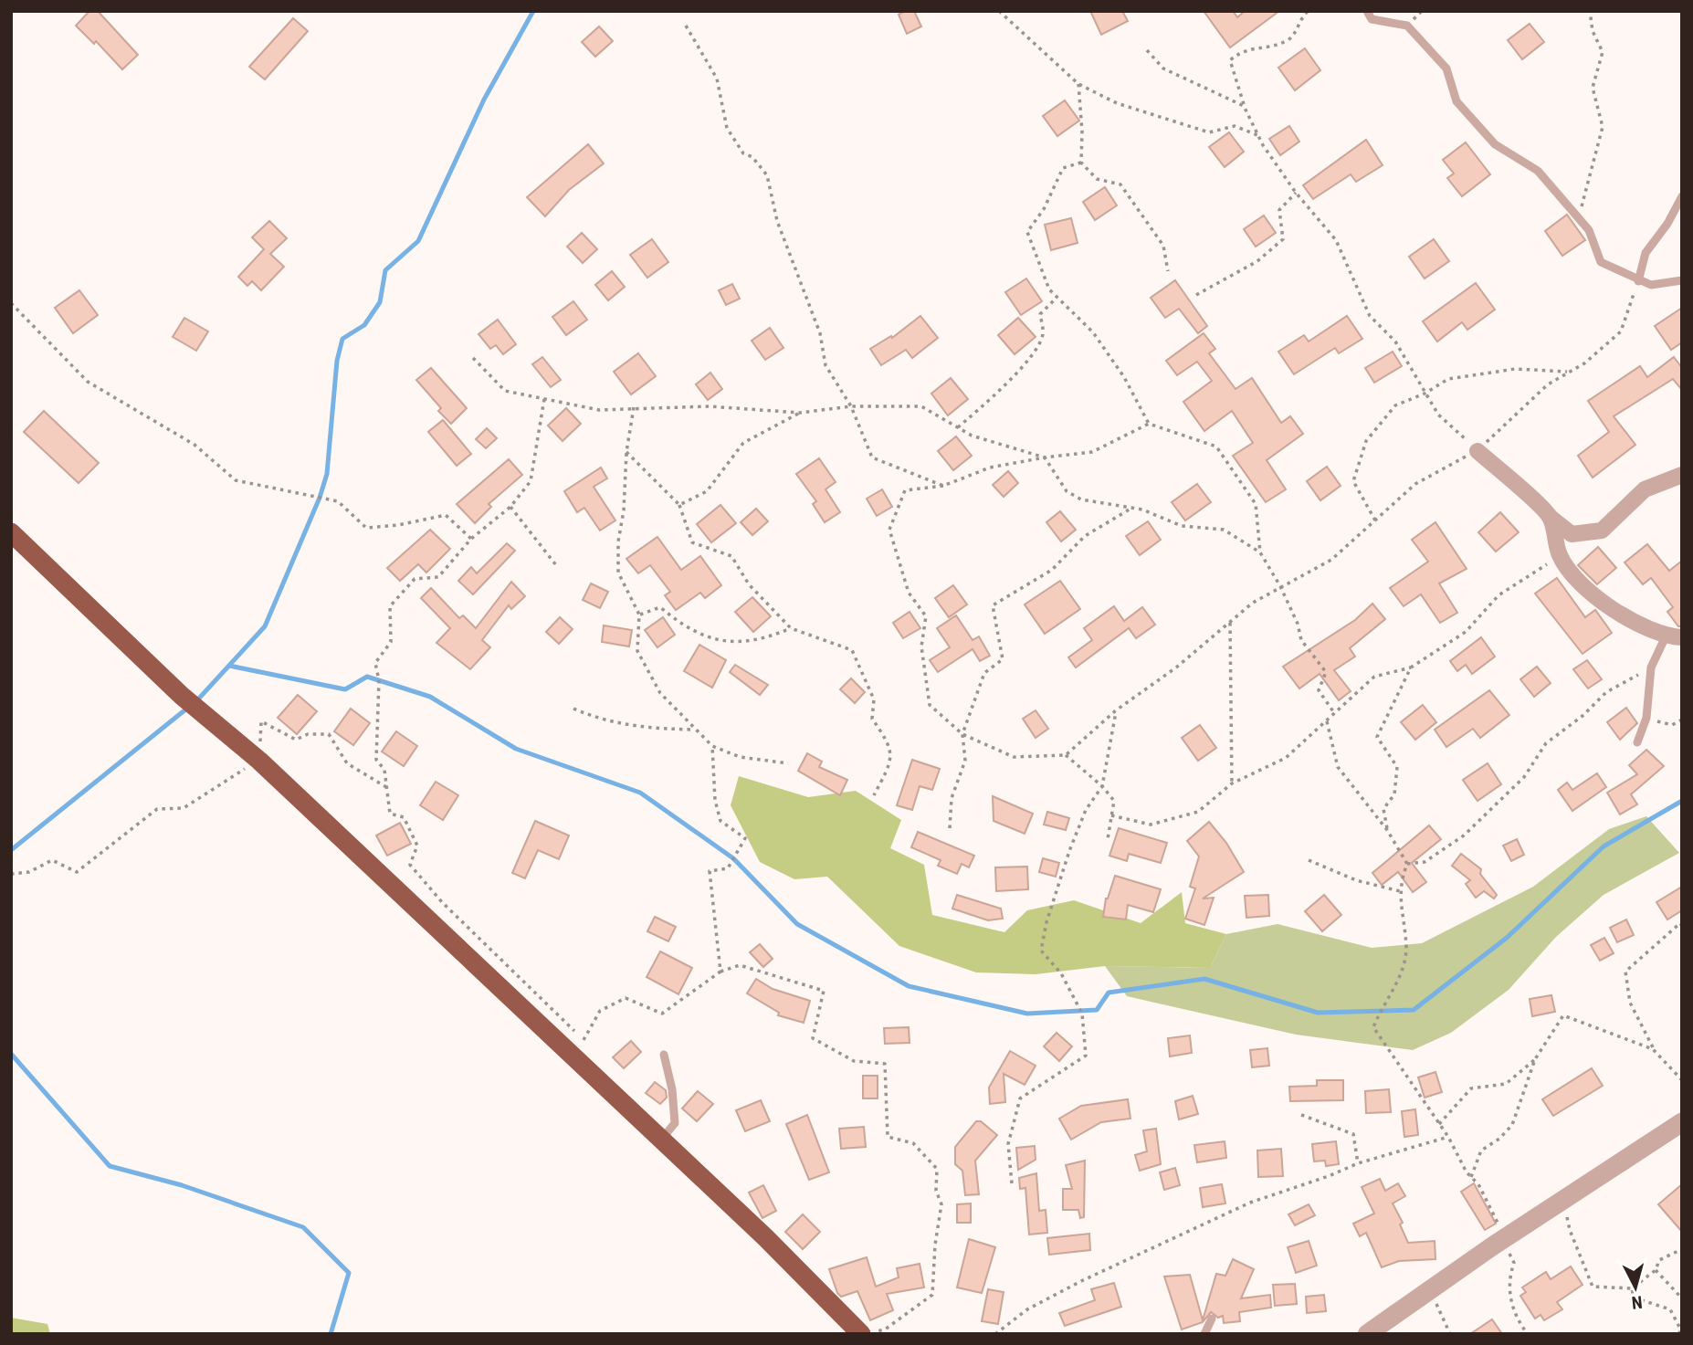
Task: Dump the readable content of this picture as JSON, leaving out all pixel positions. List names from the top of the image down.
{
  "north": "bottom"
}
